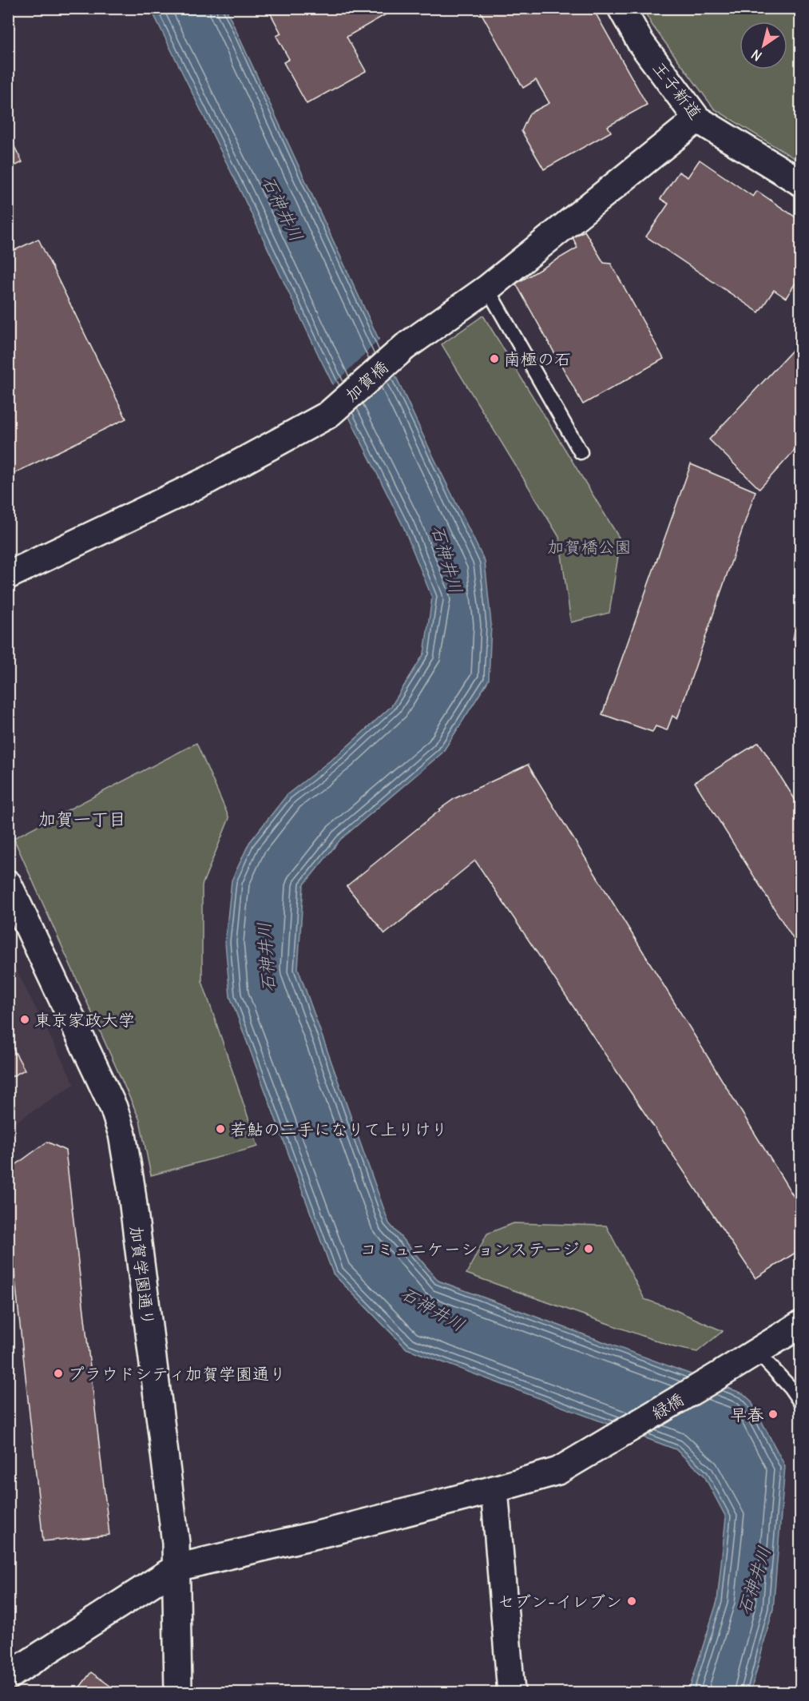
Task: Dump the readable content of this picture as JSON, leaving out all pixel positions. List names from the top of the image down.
{
  "streets": {
    "street": [
      "王子新道",
      "加賀橋",
      "加賀学園通り",
      "緑橋"
    ]
  },
  "crossings": [
    ["王子新道", "加賀橋"],
    ["加賀学園通り", "緑橋"]
  ],
  "districts": ["加賀一丁目"],
  "water": ["石神井川"],
  "parks": ["加賀橋公園"],
  "places": [
    "南極の石",
    "東京家政大学",
    "若鮎の二手になりて上りけり",
    "コミュニケーションステージ",
    "プラウドシティ加賀学園通り",
    "早春",
    "セブン-イレブン"
  ],
  "north": "bottom left"
}
